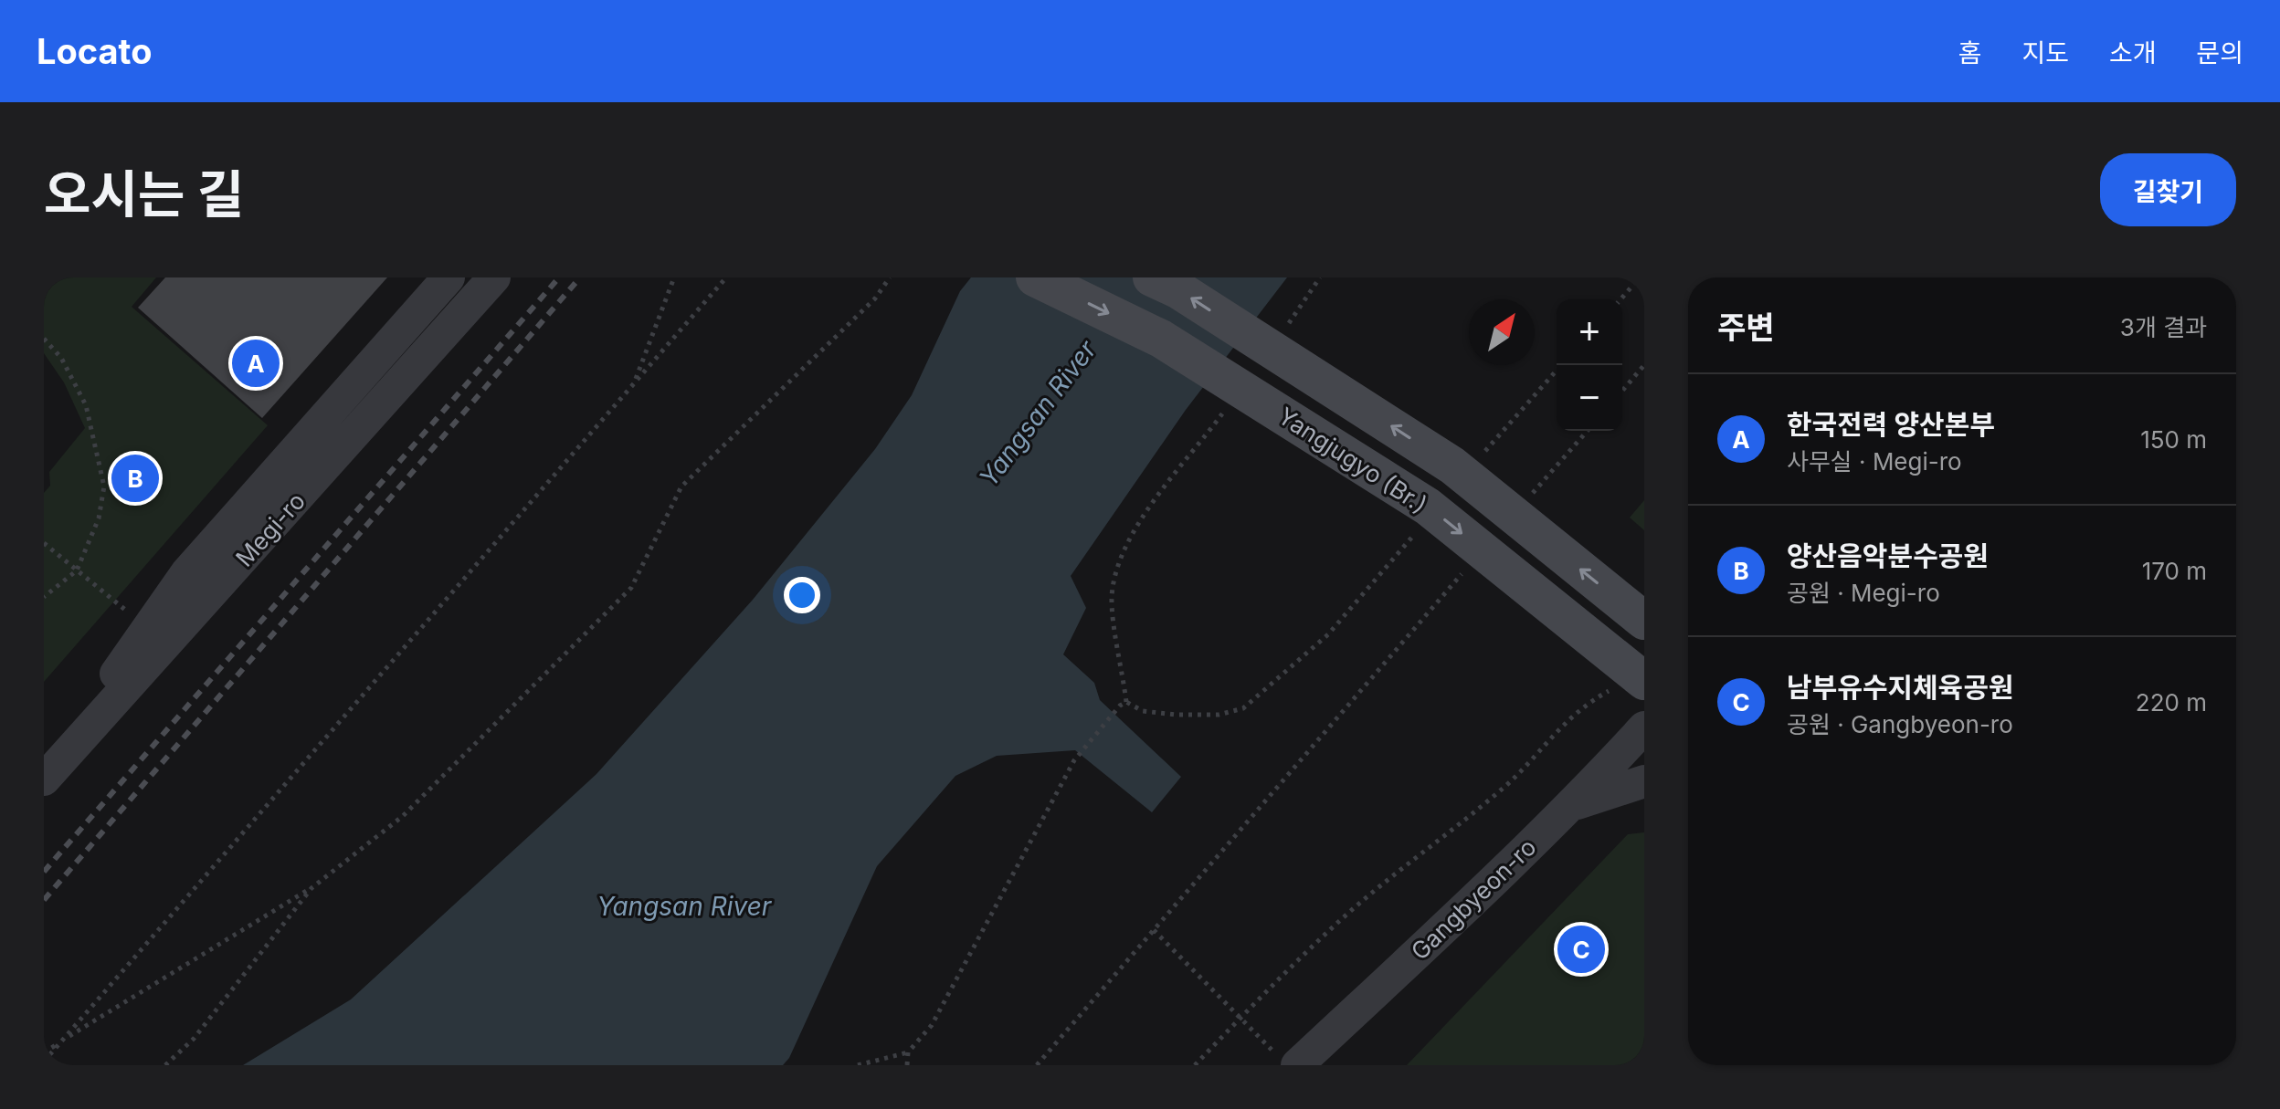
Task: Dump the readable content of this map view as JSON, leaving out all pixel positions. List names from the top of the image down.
{
  "streets": {
    "main road": ["Yangjugyo (Br.)"],
    "street": ["Megi-ro", "Gangbyeon-ro"]
  },
  "water": ["Yangsan River"],
  "north": "top right",
  "page": {
    "header": "Locato",
    "nav": [
      "홈",
      "지도",
      "소개",
      "문의"
    ],
    "title": "오시는 길",
    "buttons": "길찾기",
    "heading": ["주변", "3개 결과"],
    "map_buttons": ["+", "−"],
    "pins": ["A", "B", "C"],
    "list": [
      {
        "mark": "A",
        "name": "한국전력 양산본부",
        "note": "사무실 · Megi-ro",
        "value": "150 m"
      },
      {
        "mark": "B",
        "name": "양산음악분수공원",
        "note": "공원 · Megi-ro",
        "value": "170 m"
      },
      {
        "mark": "C",
        "name": "남부유수지체육공원",
        "note": "공원 · Gangbyeon-ro",
        "value": "220 m"
      }
    ]
  }
}
